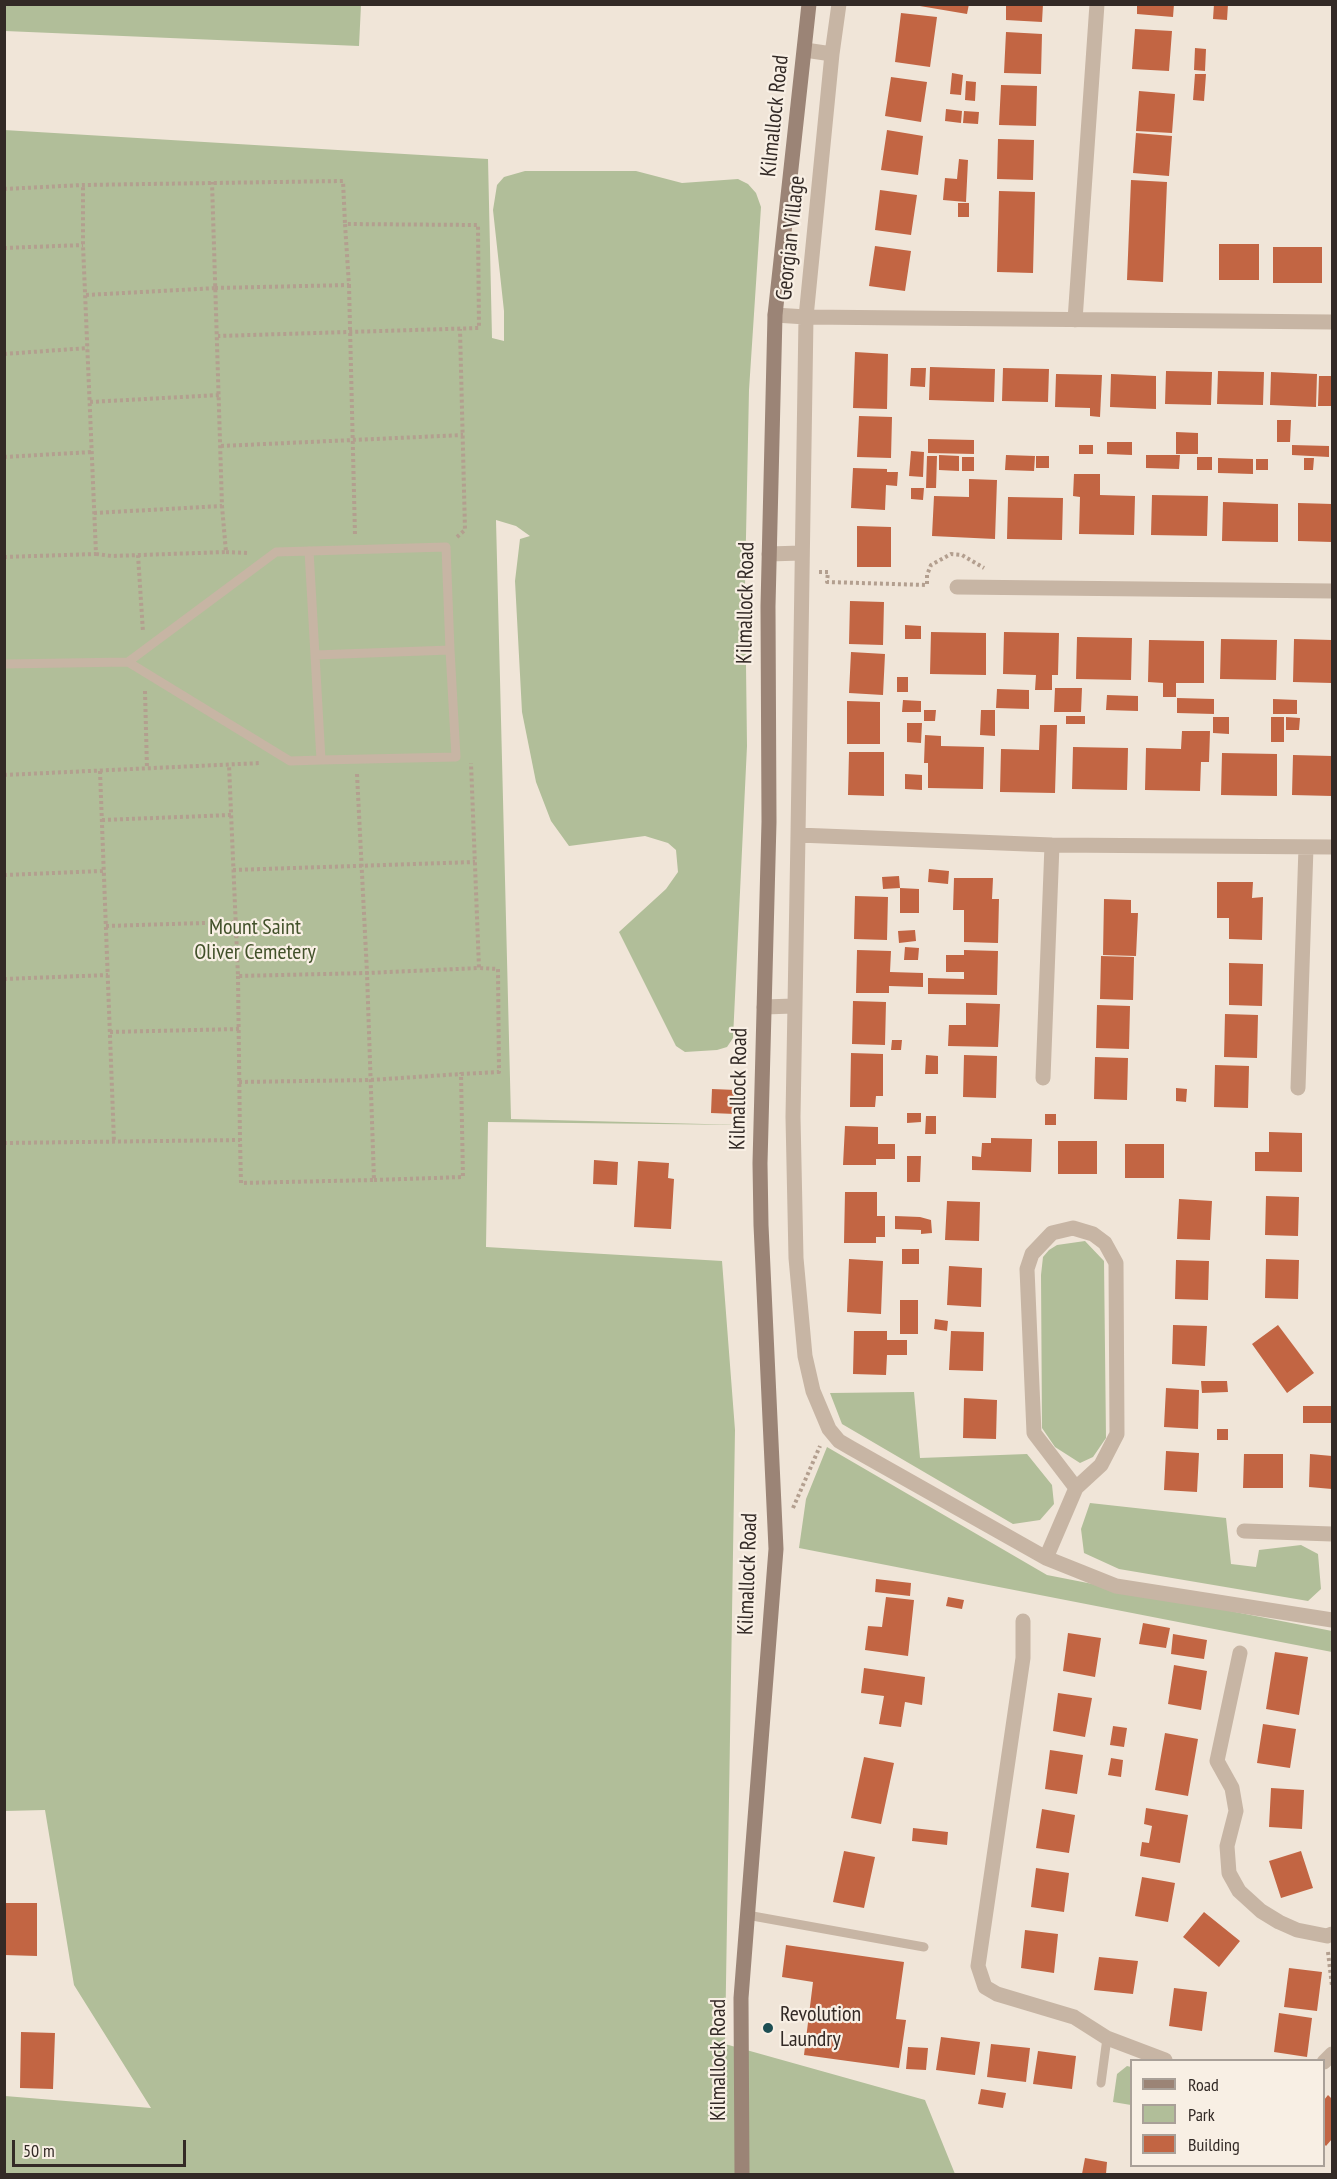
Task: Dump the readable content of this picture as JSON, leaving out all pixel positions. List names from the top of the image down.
{
  "streets": {
    "main road": ["Kilmallock Road"],
    "street": ["Georgian Village"]
  },
  "parks": ["Mount Saint Oliver Cemetery"],
  "places": ["Revolution Laundry"],
  "legend": ["Road", "Park", "Building"],
  "scale_bar": "50 m"
}
